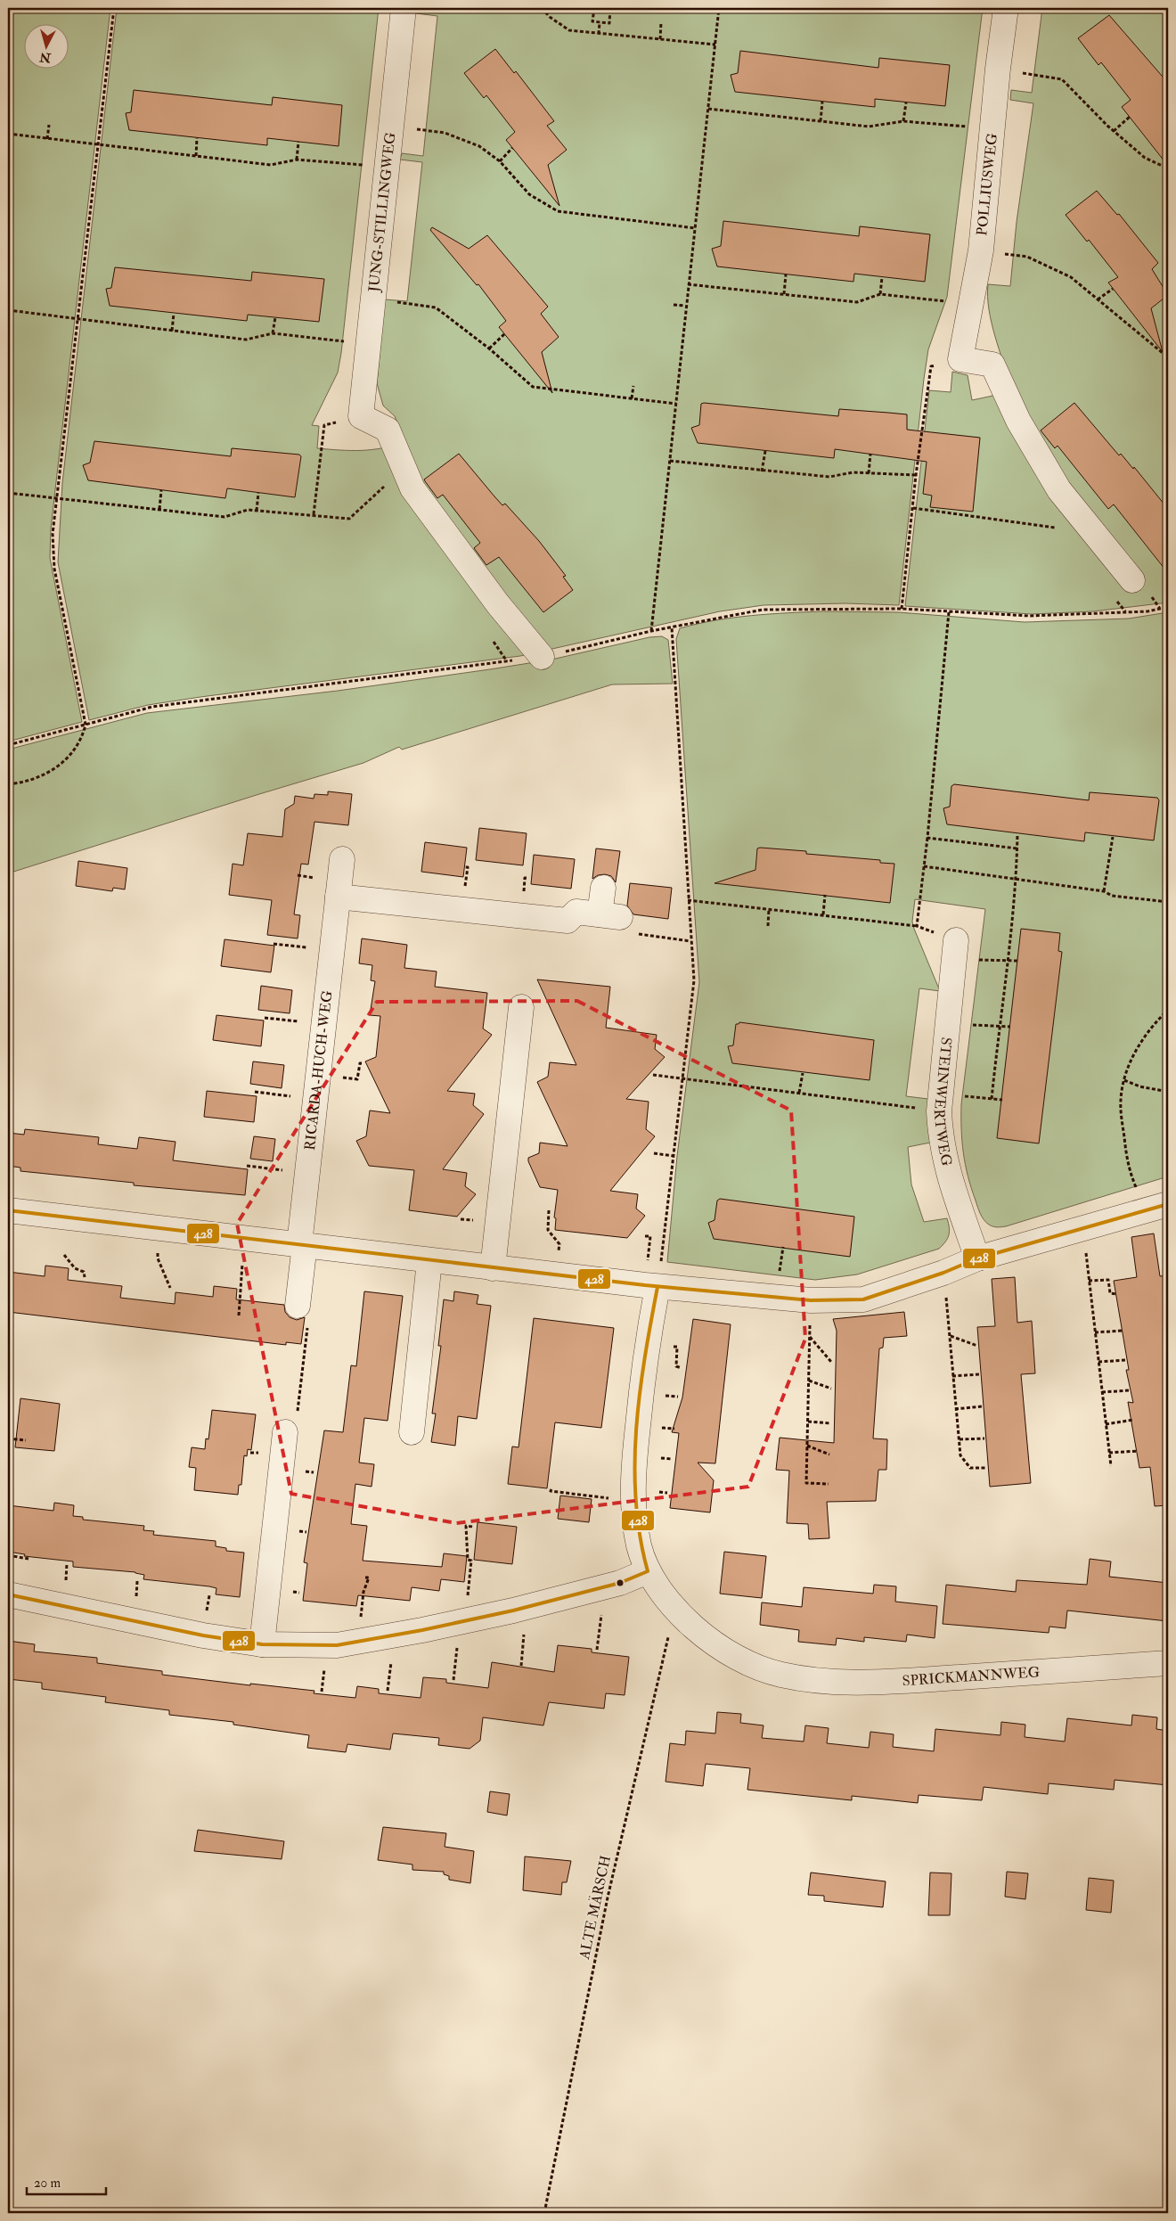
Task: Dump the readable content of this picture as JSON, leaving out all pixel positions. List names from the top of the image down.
{
  "streets": {
    "street": [
      "POLLIUSWEG",
      "JUNG-STILLINGWEG",
      "RICARDA-HUCH-WEG",
      "STEINWERTWEG",
      "SPRICKMANNWEG"
    ],
    "path": ["ALTE MÄRSCH"]
  },
  "crossings": [
    ["SPRICKMANNWEG", "ALTE MÄRSCH"]
  ],
  "lines": ["transit line 428"],
  "scale_bar": "20 m",
  "north": "bottom"
}
